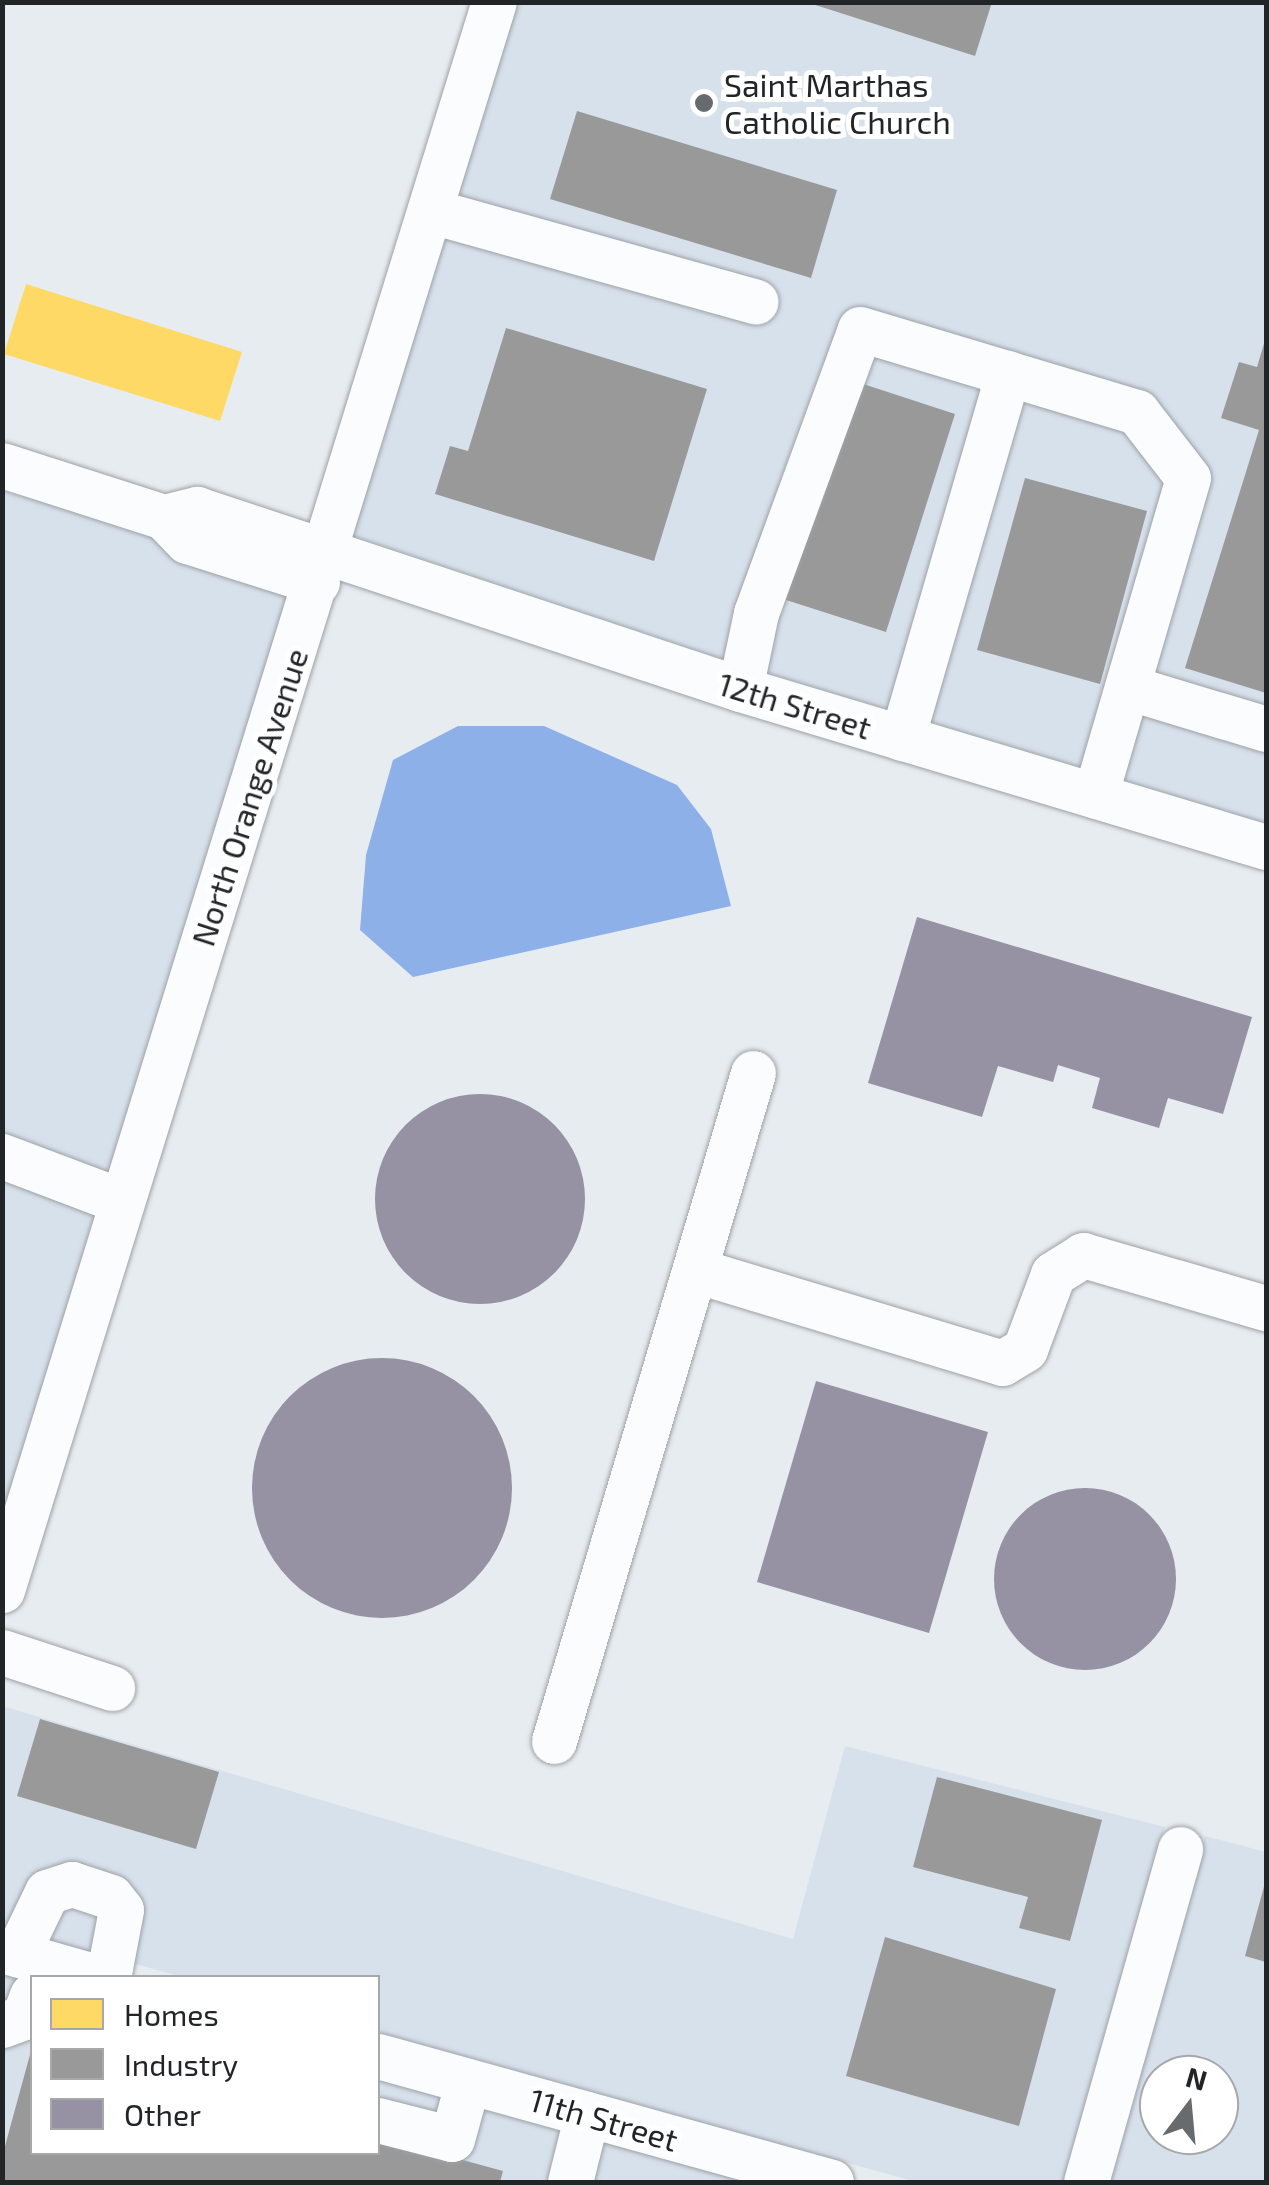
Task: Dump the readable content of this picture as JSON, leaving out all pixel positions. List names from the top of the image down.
{
  "streets": {
    "street": ["12th Street", "North Orange Avenue", "11th Street"]
  },
  "crossings": [
    ["12th Street", "North Orange Avenue"]
  ],
  "places": ["Saint Marthas Catholic Church"],
  "legend": ["Homes", "Industry", "Other"],
  "north": "top"
}
